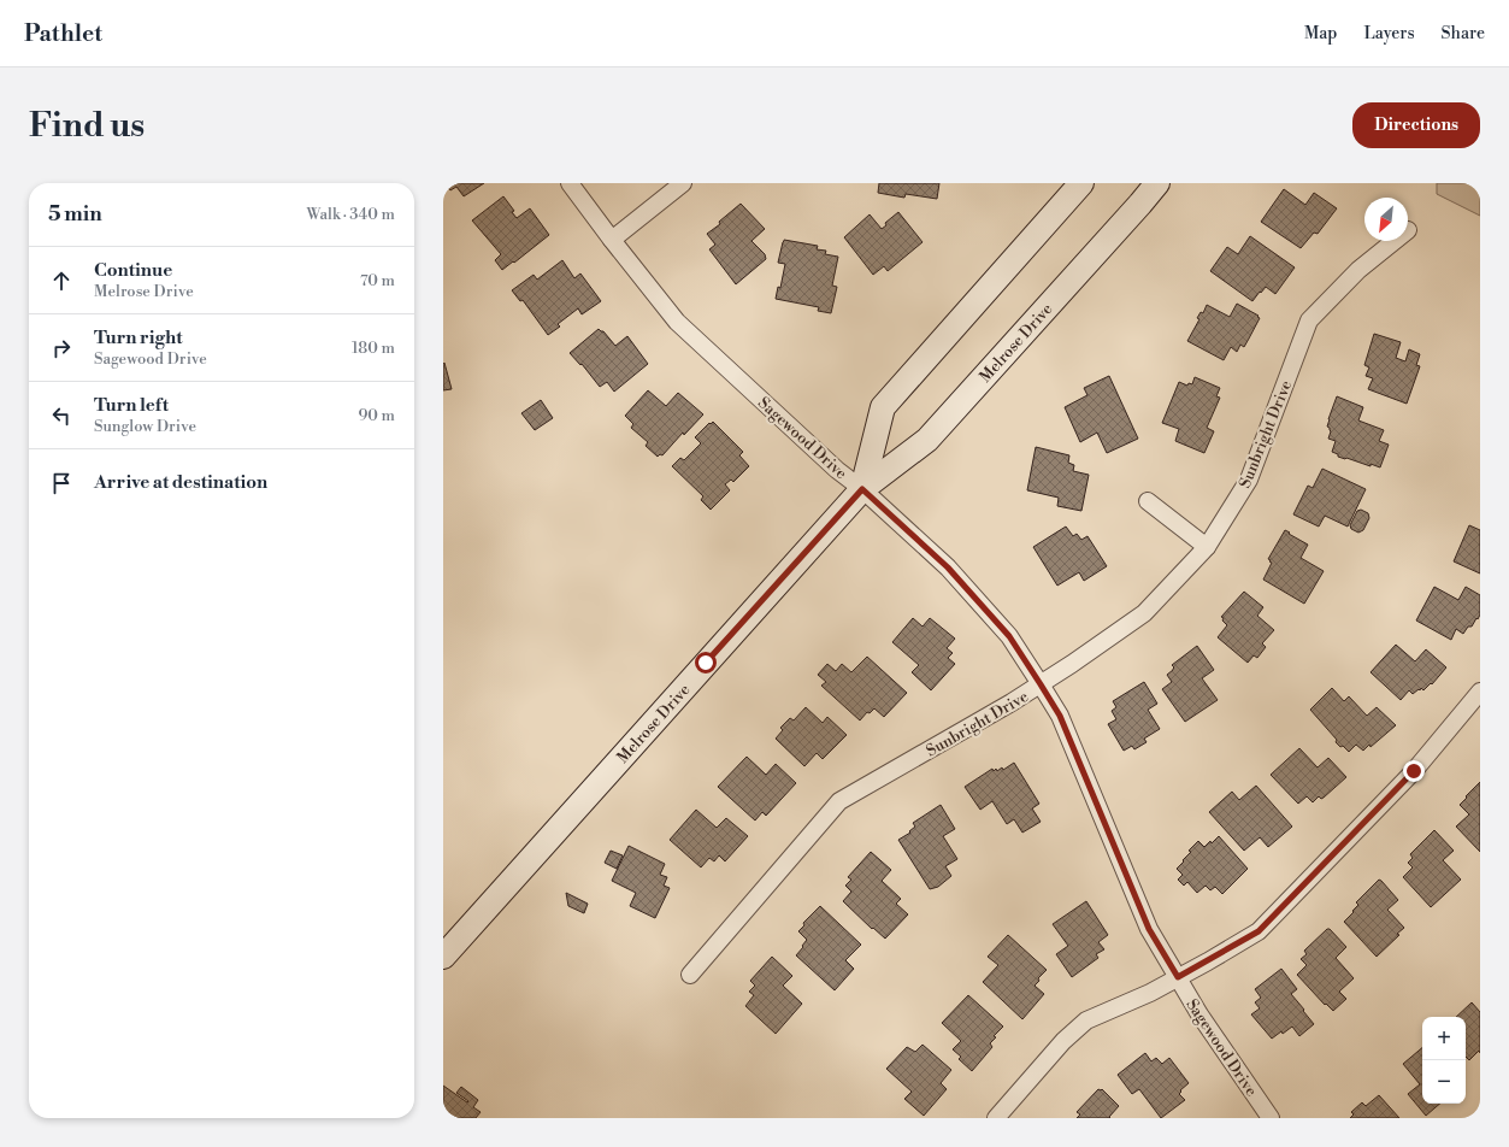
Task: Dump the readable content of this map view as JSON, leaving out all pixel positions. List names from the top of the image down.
{
  "streets": {
    "main road": ["Melrose Drive"],
    "street": ["Sunbright Drive", "Sagewood Drive"]
  },
  "crossings": [
    ["Melrose Drive", "Sagewood Drive"],
    ["Sunbright Drive", "Sagewood Drive"]
  ],
  "north": "bottom left",
  "page": {
    "header": "Pathlet",
    "nav": ["Map", "Layers", "Share"],
    "buttons": "Directions",
    "title": "Find us",
    "heading": ["5 min", "Walk · 340 m"],
    "list": [
      ["Continue", "Melrose Drive", "70 m"],
      ["Turn right", "Sagewood Drive", "180 m"],
      ["Turn left", "Sunglow Drive", "90 m"],
      "Arrive at destination"
    ],
    "map_buttons": ["+", "−"]
  }
}
